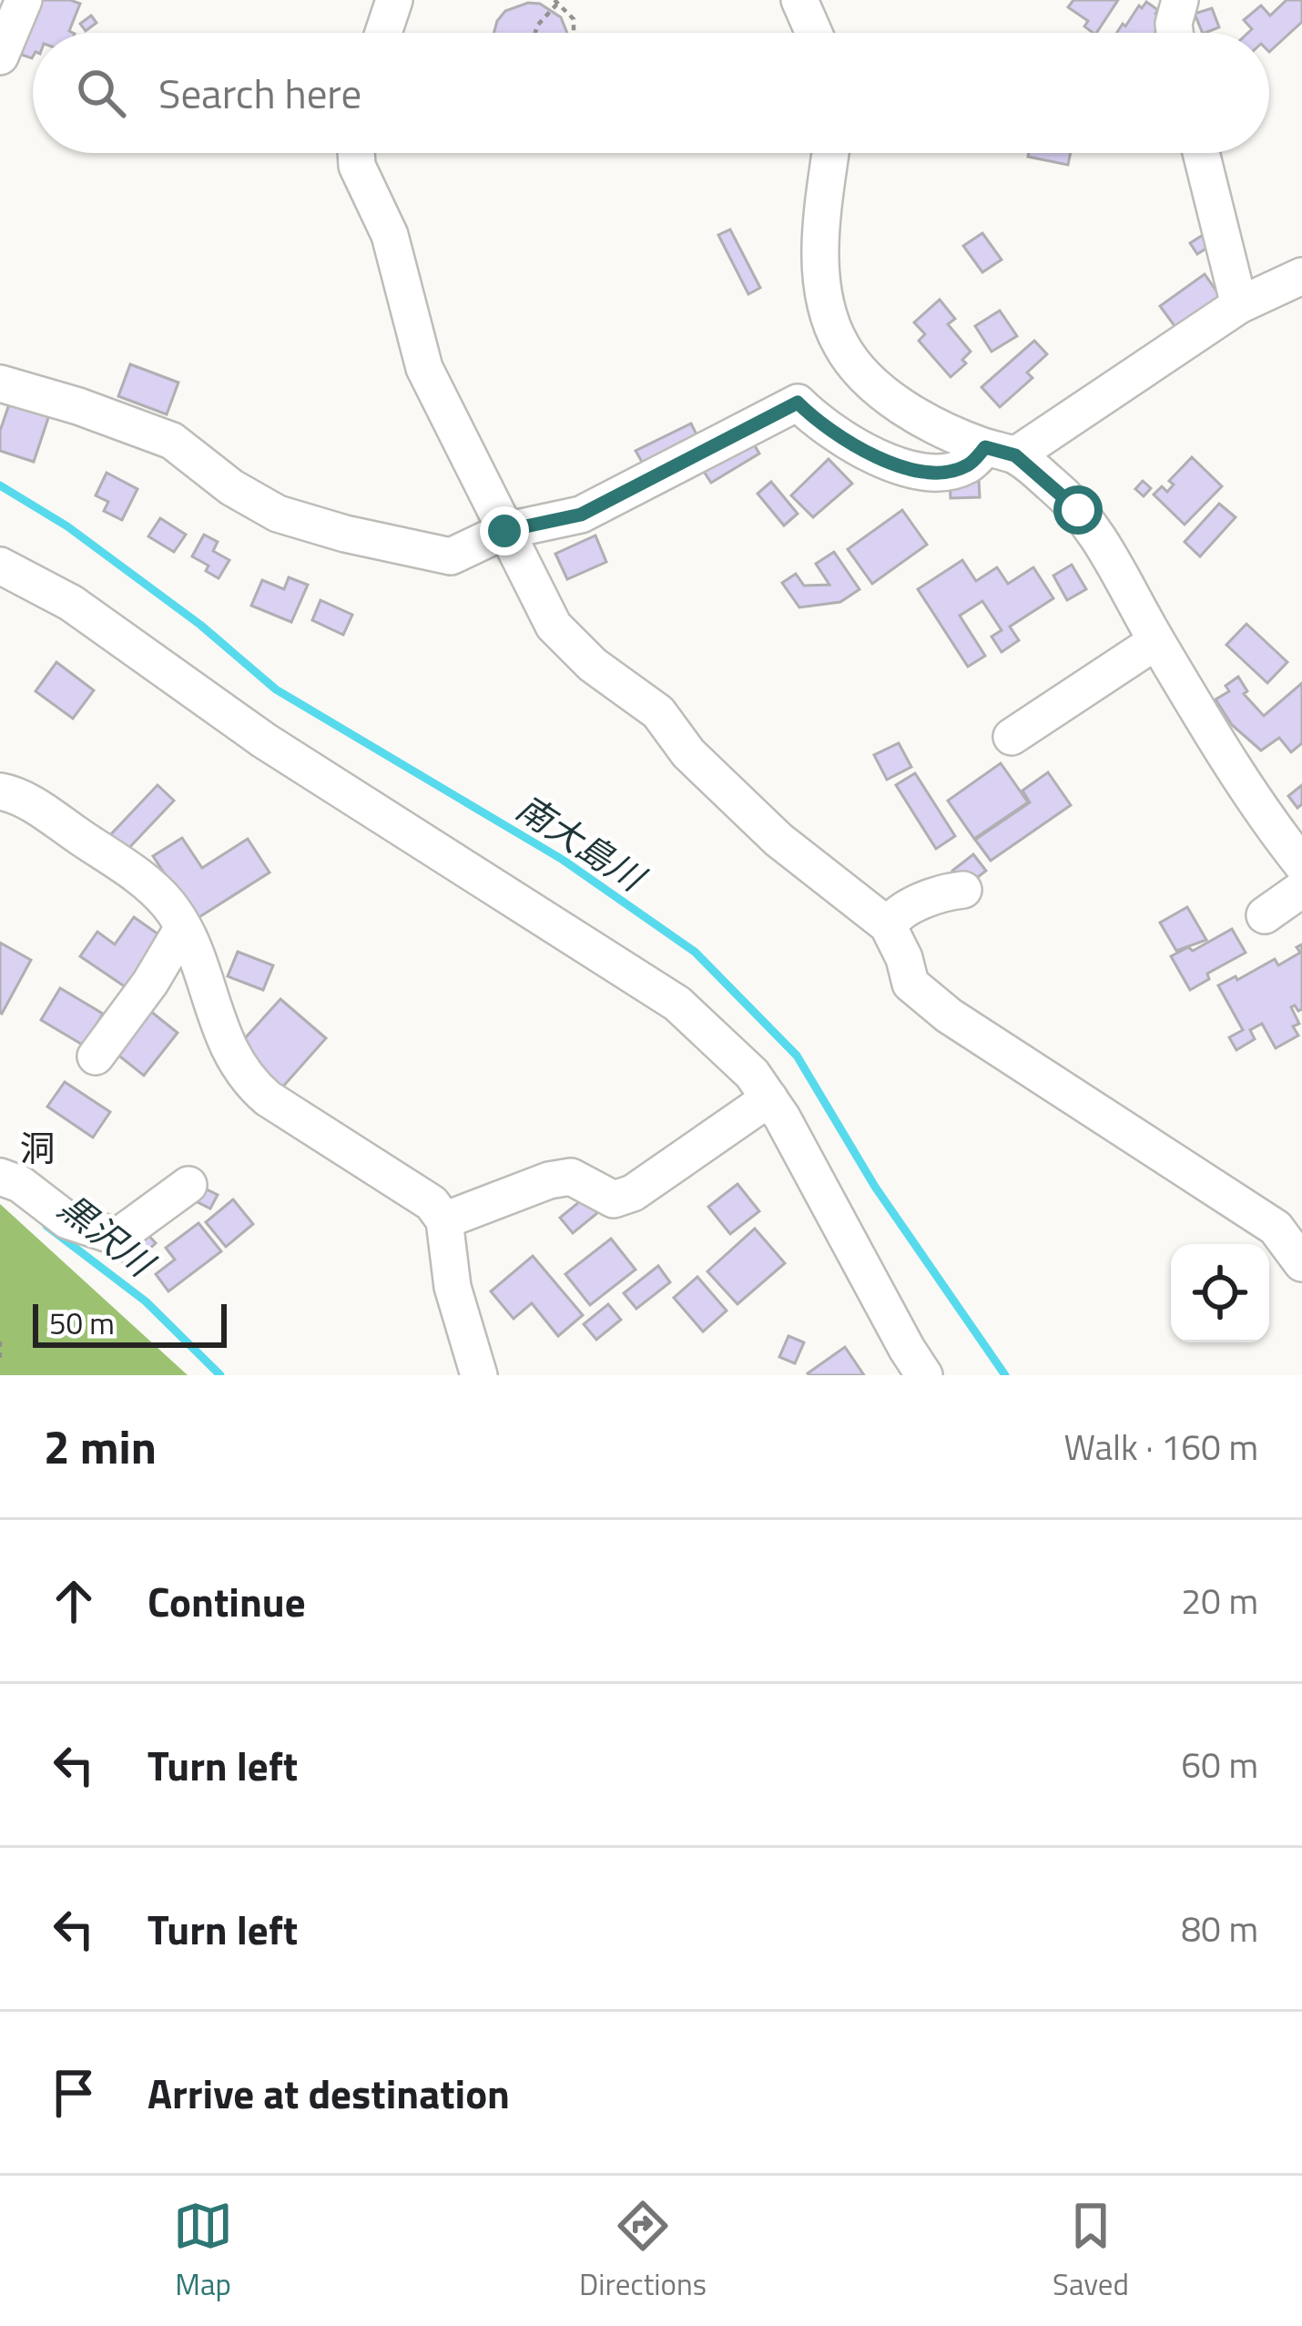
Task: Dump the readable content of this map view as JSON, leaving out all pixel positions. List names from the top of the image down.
{
  "districts": ["洞"],
  "water": ["南大島川", "黒沢川"],
  "scale_bar": "50 m",
  "page": {
    "search": "Search here",
    "scale": "50 m",
    "heading": ["2 min", "Walk · 160 m"],
    "list": [
      ["Continue", "20 m"],
      ["Turn left", "60 m"],
      ["Turn left", "80 m"],
      "Arrive at destination"
    ],
    "nav": ["Map", "Directions", "Saved"]
  }
}
